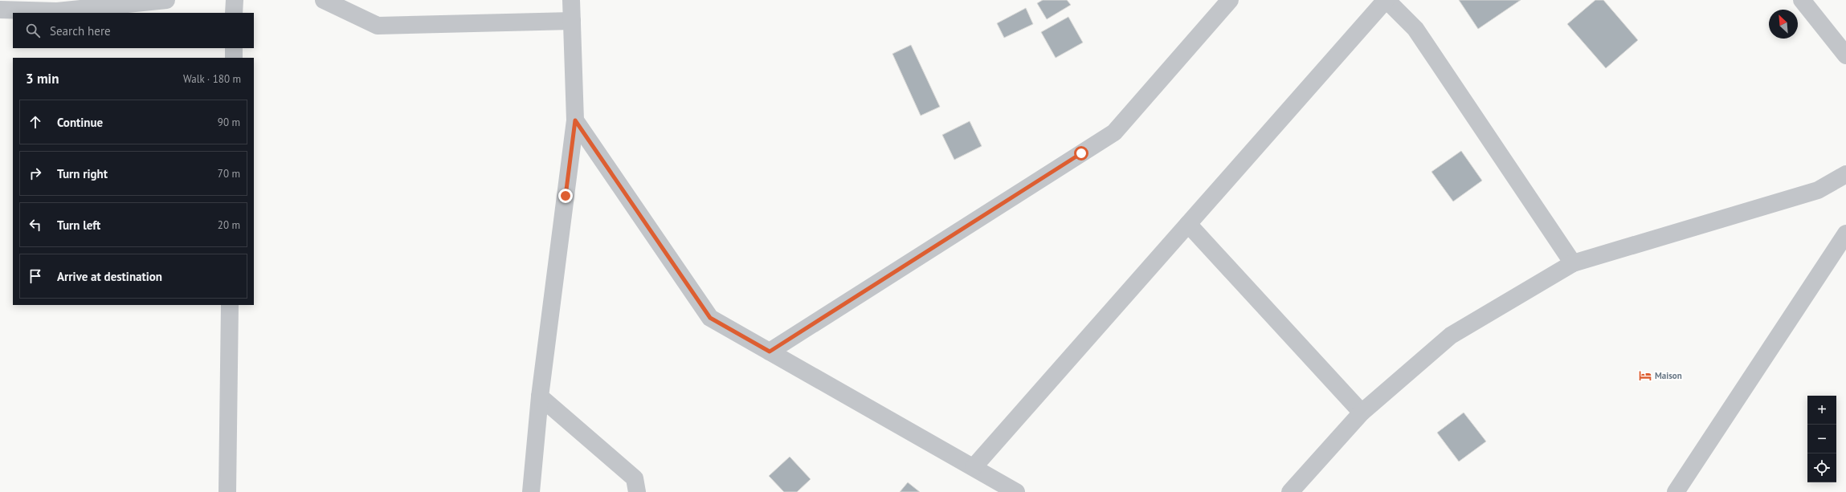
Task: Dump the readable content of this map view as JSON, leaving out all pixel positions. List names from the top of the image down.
{
  "places": {
    "hotel": ["Maison"]
  },
  "north": "top left",
  "page": {
    "search": "Search here",
    "heading": ["3 min", "Walk · 180 m"],
    "list": [
      ["Continue", "90 m"],
      ["Turn right", "70 m"],
      ["Turn left", "20 m"],
      "Arrive at destination"
    ],
    "map_buttons": ["+", "−"]
  }
}
